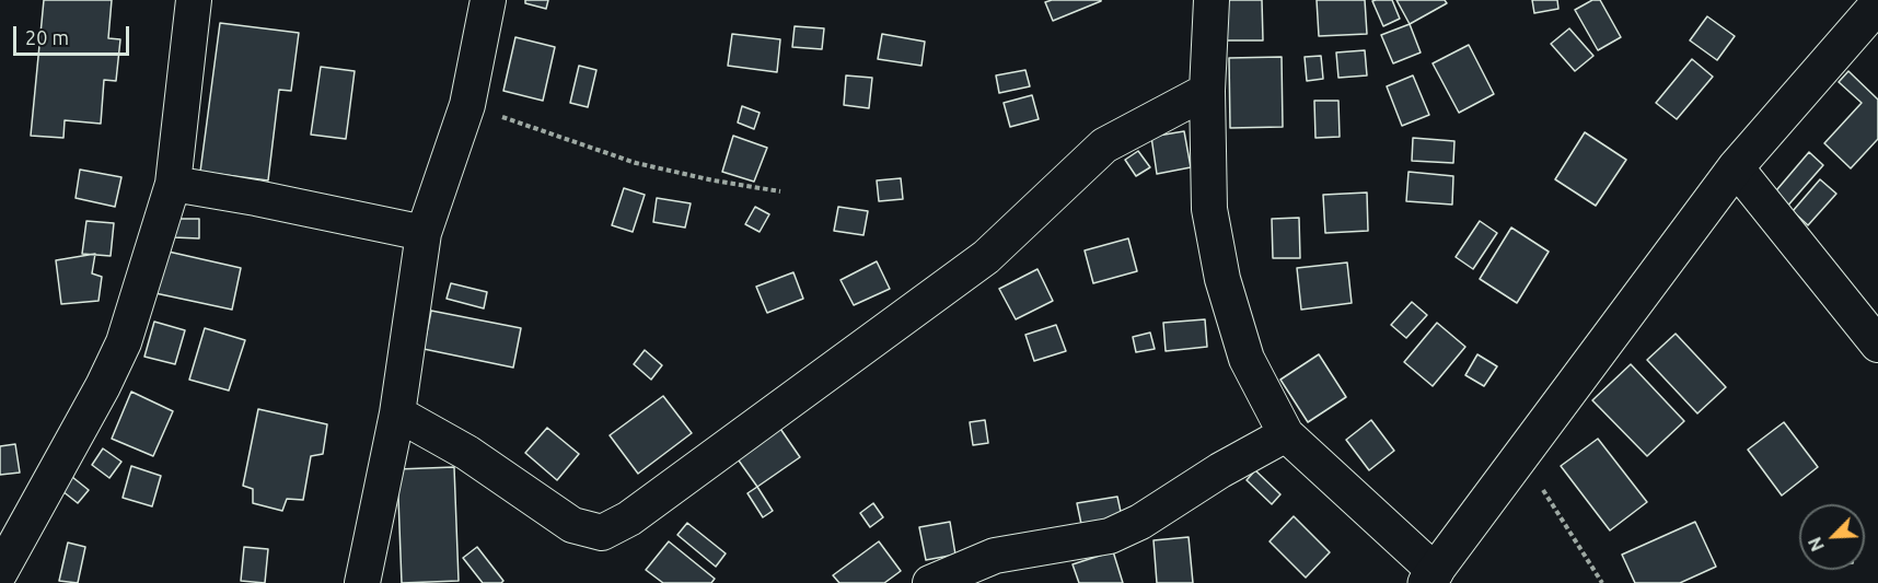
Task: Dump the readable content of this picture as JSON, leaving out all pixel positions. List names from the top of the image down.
{
  "scale_bar": "20 m",
  "north": "bottom left"
}
